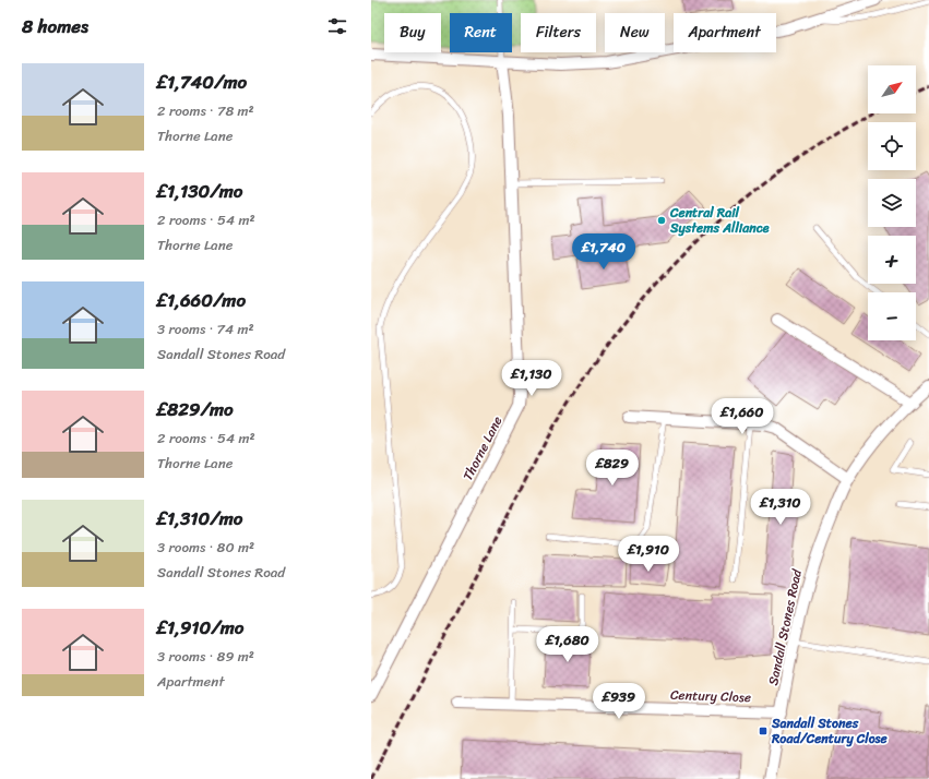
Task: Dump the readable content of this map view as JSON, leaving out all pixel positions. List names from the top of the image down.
{
  "streets": {
    "street": ["Thorne Lane", "Sandall Stones Road", "Century Close"]
  },
  "crossings": [
    ["Sandall Stones Road", "Century Close"]
  ],
  "places": {
    "other": ["Central Rail Systems Alliance"],
    "transit": ["Sandall Stones Road/Century Close"]
  },
  "north": "top right",
  "page": {
    "heading": "8 homes",
    "chip": [
      "Buy",
      "Rent",
      "Filters",
      "New",
      "Apartment"
    ],
    "list": [
      {
        "name": "£1,740/mo",
        "note": "2 rooms · 78 m² · Thorne Lane"
      },
      {
        "name": "£1,130/mo",
        "note": "2 rooms · 54 m² · Thorne Lane"
      },
      {
        "name": "£1,660/mo",
        "note": "3 rooms · 74 m² · Sandall Stones Road"
      },
      {
        "name": "£829/mo",
        "note": "2 rooms · 54 m² · Thorne Lane"
      },
      {
        "name": "£1,310/mo",
        "note": "3 rooms · 80 m² · Sandall Stones Road"
      },
      {
        "name": "£1,910/mo",
        "note": "3 rooms · 89 m² · Apartment"
      }
    ],
    "map_buttons": ["+", "−"],
    "price": [
      "£1,740",
      "£1,130",
      "£1,660",
      "£829",
      "£1,310",
      "£1,910",
      "£1,680",
      "£939"
    ]
  }
}
